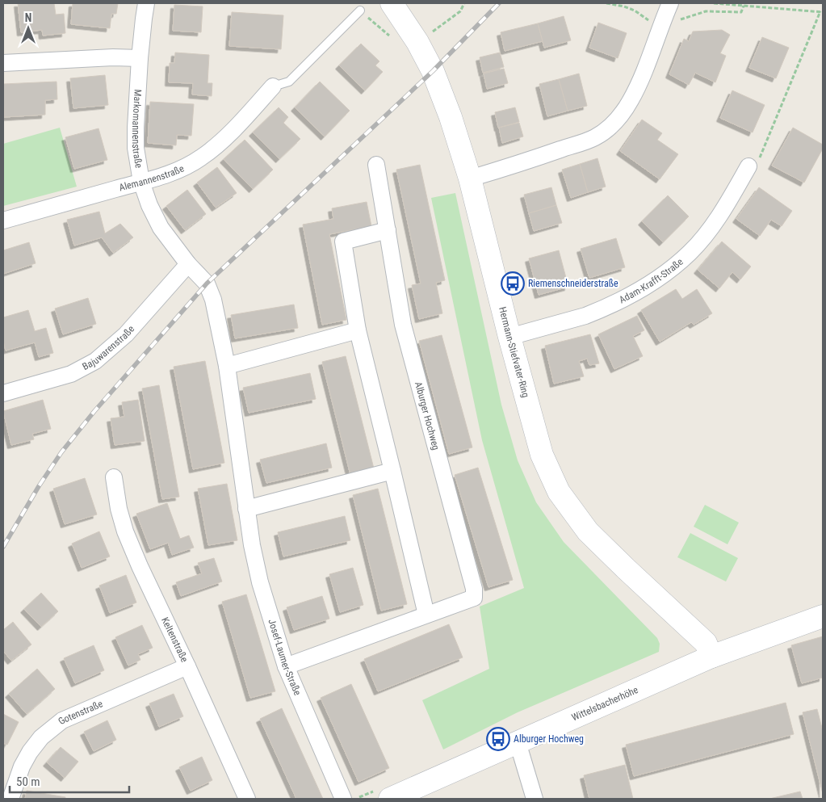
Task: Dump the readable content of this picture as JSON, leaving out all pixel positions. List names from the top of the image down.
{
  "streets": {
    "street": [
      "Markomannenstraße",
      "Alemannenstraße",
      "Adam-Krafft-Straße",
      "Bajuwarenstraße",
      "Hermann-Stiefvater-Ring",
      "Alburger Hochweg",
      "Keltenstraße",
      "Josef-Laumer-Straße",
      "Wittelsbacherhöhe",
      "Gotenstraße"
    ]
  },
  "crossings": [
    ["Markomannenstraße", "Alemannenstraße"],
    ["Markomannenstraße", "Bajuwarenstraße"],
    ["Markomannenstraße", "Josef-Laumer-Straße"],
    ["Adam-Krafft-Straße", "Hermann-Stiefvater-Ring"],
    ["Hermann-Stiefvater-Ring", "Wittelsbacherhöhe"],
    ["Alburger Hochweg", "Josef-Laumer-Straße"],
    ["Keltenstraße", "Gotenstraße"]
  ],
  "places": {
    "bus stop": ["Riemenschneiderstraße", "Alburger Hochweg"]
  },
  "scale_bar": "50 m",
  "north": "top"
}
